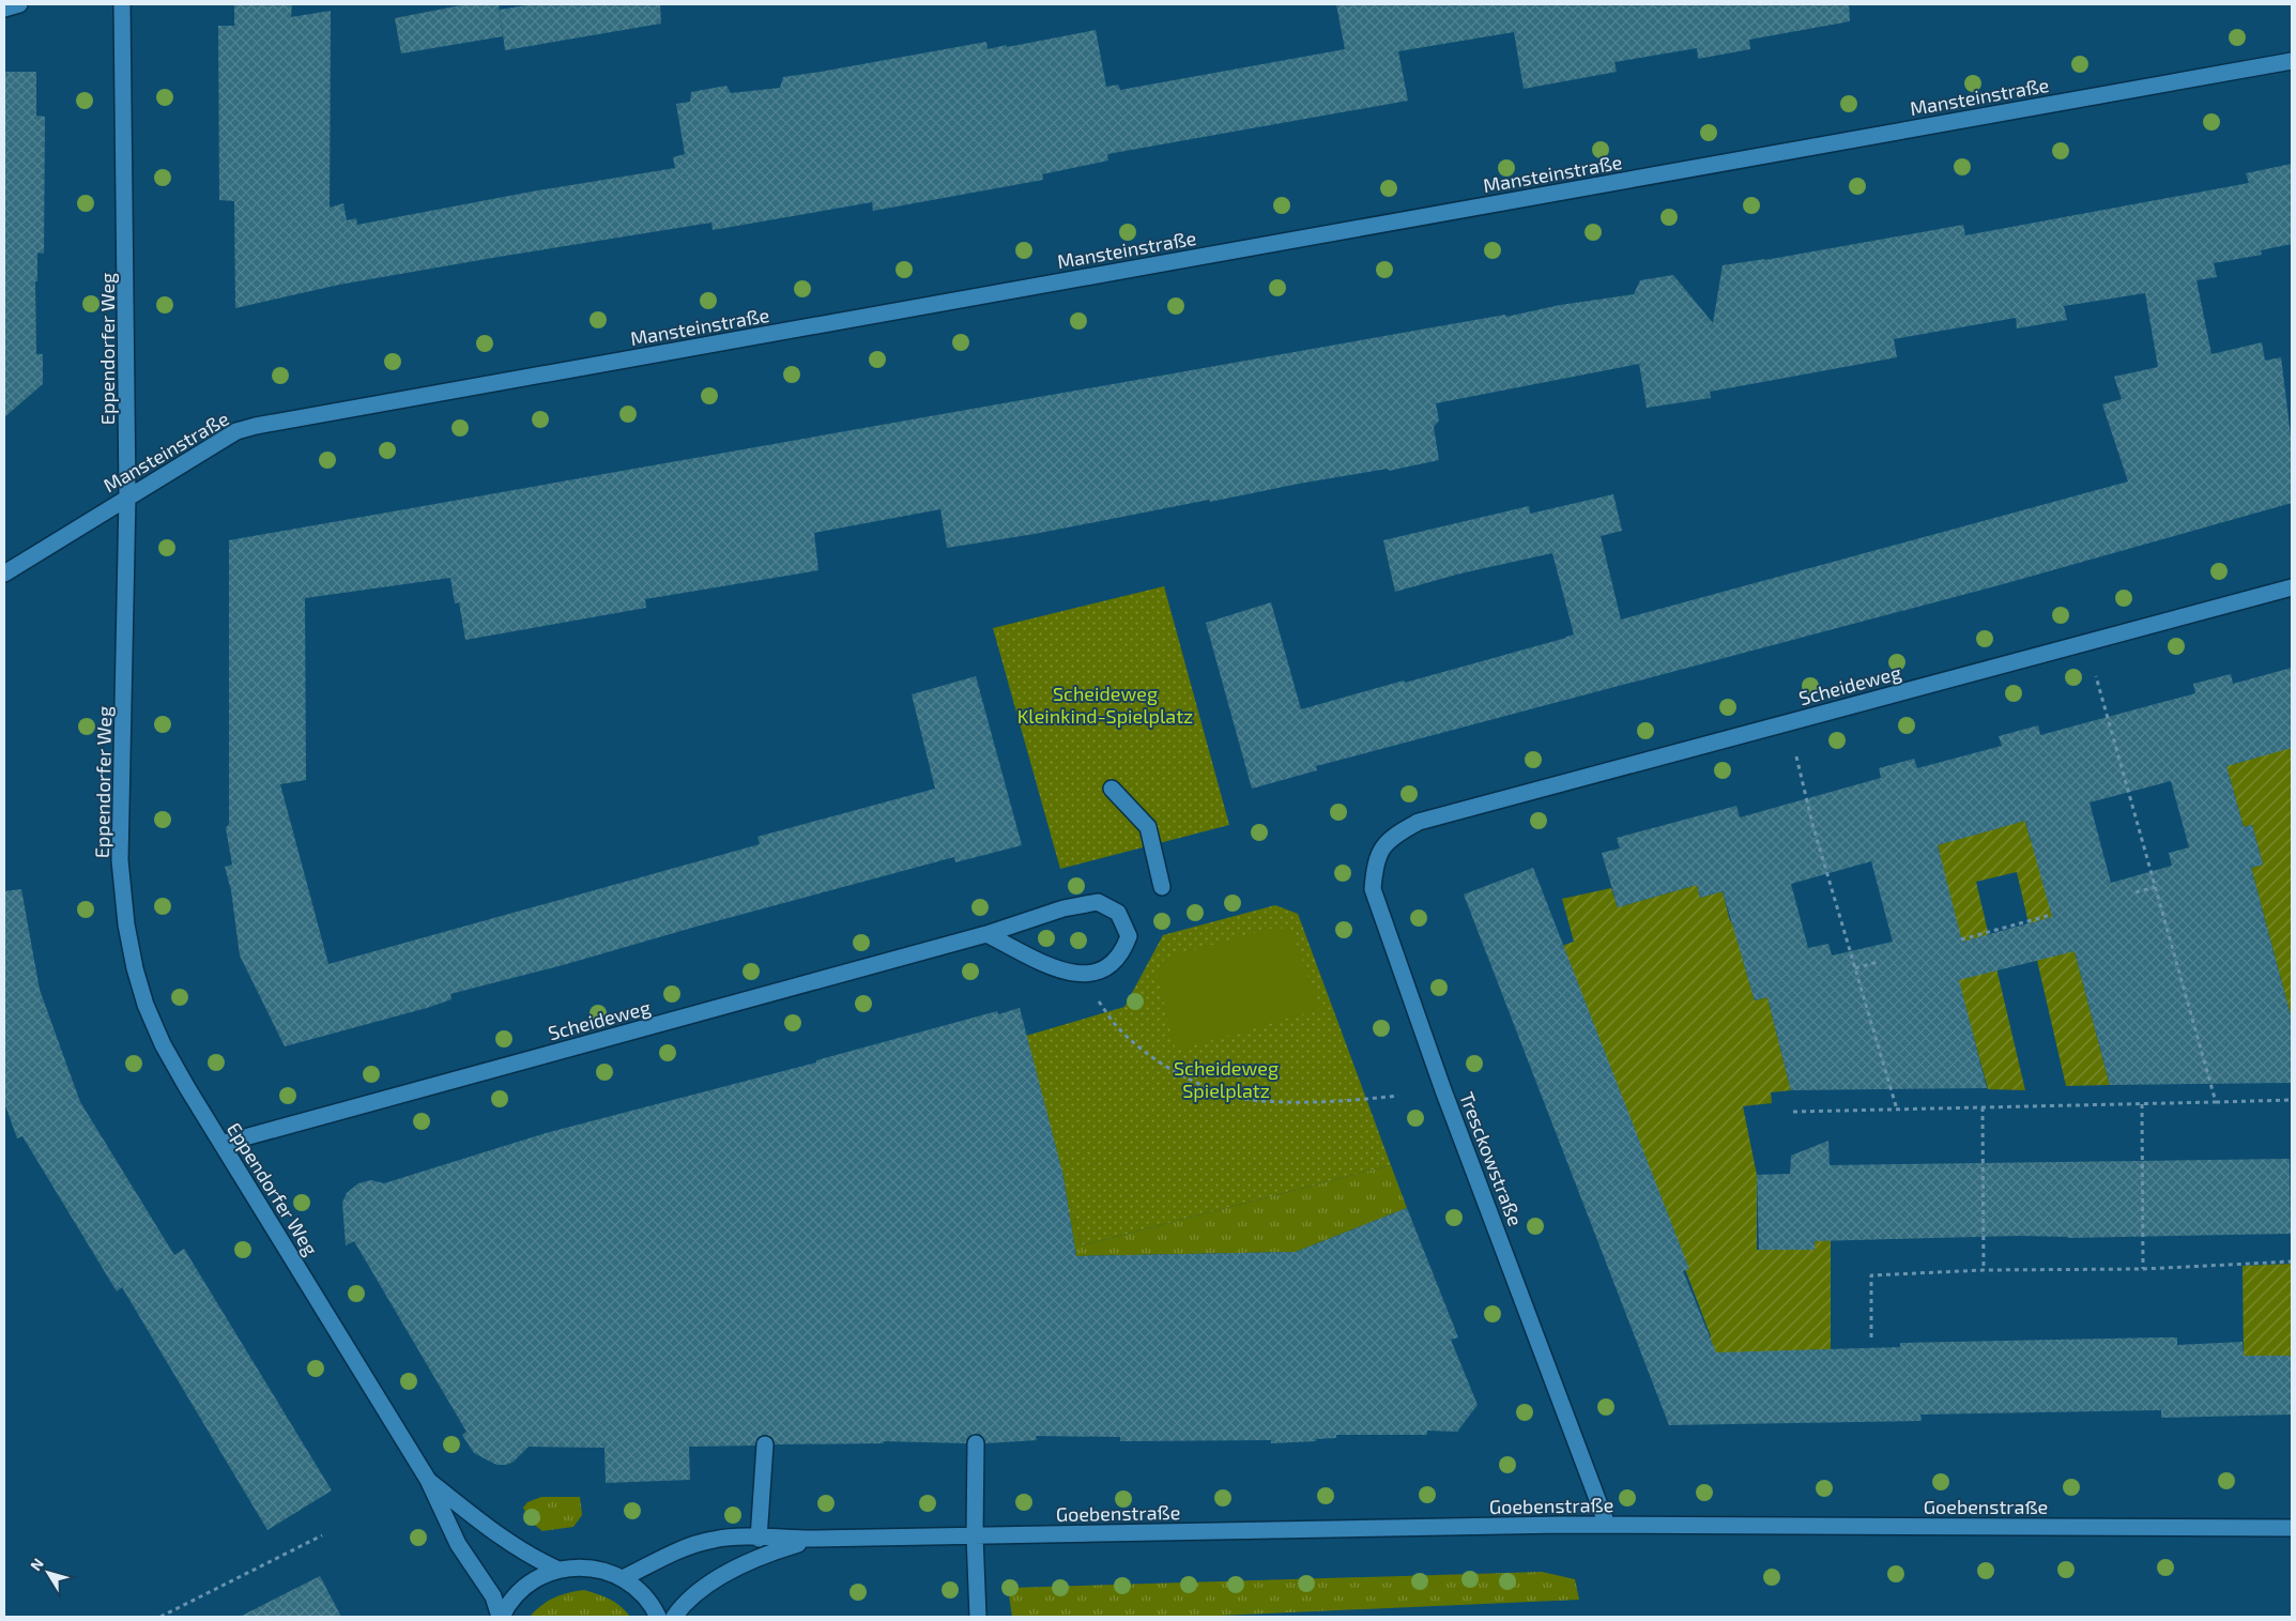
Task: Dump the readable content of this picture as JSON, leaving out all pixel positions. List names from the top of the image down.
{
  "streets": {
    "street": [
      "Mansteinstraße",
      "Eppendorfer Weg",
      "Scheideweg",
      "Tresckowstraße",
      "Goebenstraße"
    ]
  },
  "crossings": [
    ["Mansteinstraße", "Eppendorfer Weg"],
    ["Eppendorfer Weg", "Scheideweg"],
    ["Eppendorfer Weg", "Goebenstraße"],
    ["Scheideweg", "Tresckowstraße"],
    ["Tresckowstraße", "Goebenstraße"]
  ],
  "parks": ["Scheideweg Kleinkind-Spielplatz", "Scheideweg Spielplatz"],
  "north": "top left"
}
